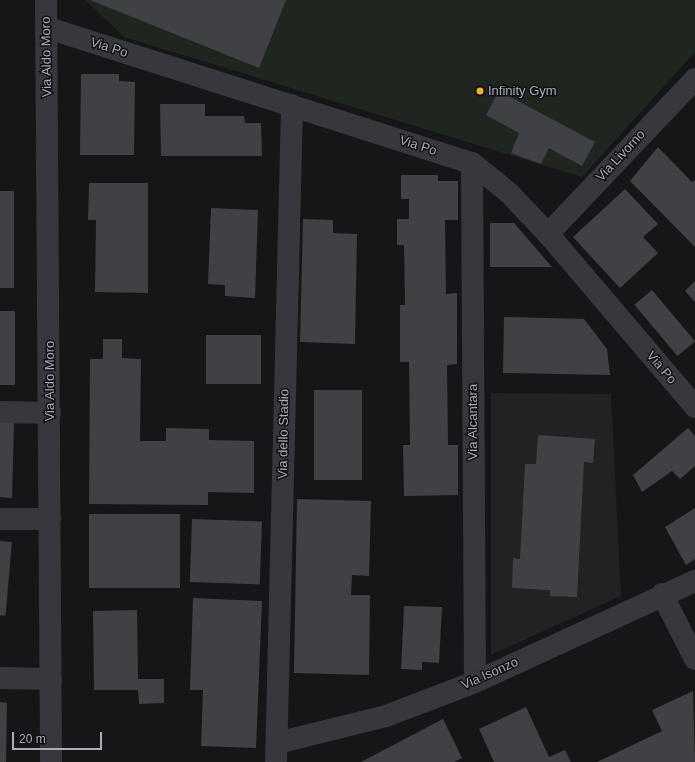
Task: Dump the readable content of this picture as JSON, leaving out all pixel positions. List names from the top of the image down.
{
  "streets": {
    "street": [
      "Via Po",
      "Via Aldo Moro",
      "Via Livorno",
      "Via Alcantara",
      "Via dello Stadio",
      "Via Isonzo"
    ]
  },
  "crossings": [
    ["Via Po", "Via Aldo Moro"],
    ["Via Po", "Via Livorno"],
    ["Via Po", "Via Alcantara"],
    ["Via Po", "Via dello Stadio"],
    ["Via Alcantara", "Via Isonzo"],
    ["Via dello Stadio", "Via Isonzo"]
  ],
  "places": ["Infinity Gym"],
  "scale_bar": "20 m"
}
